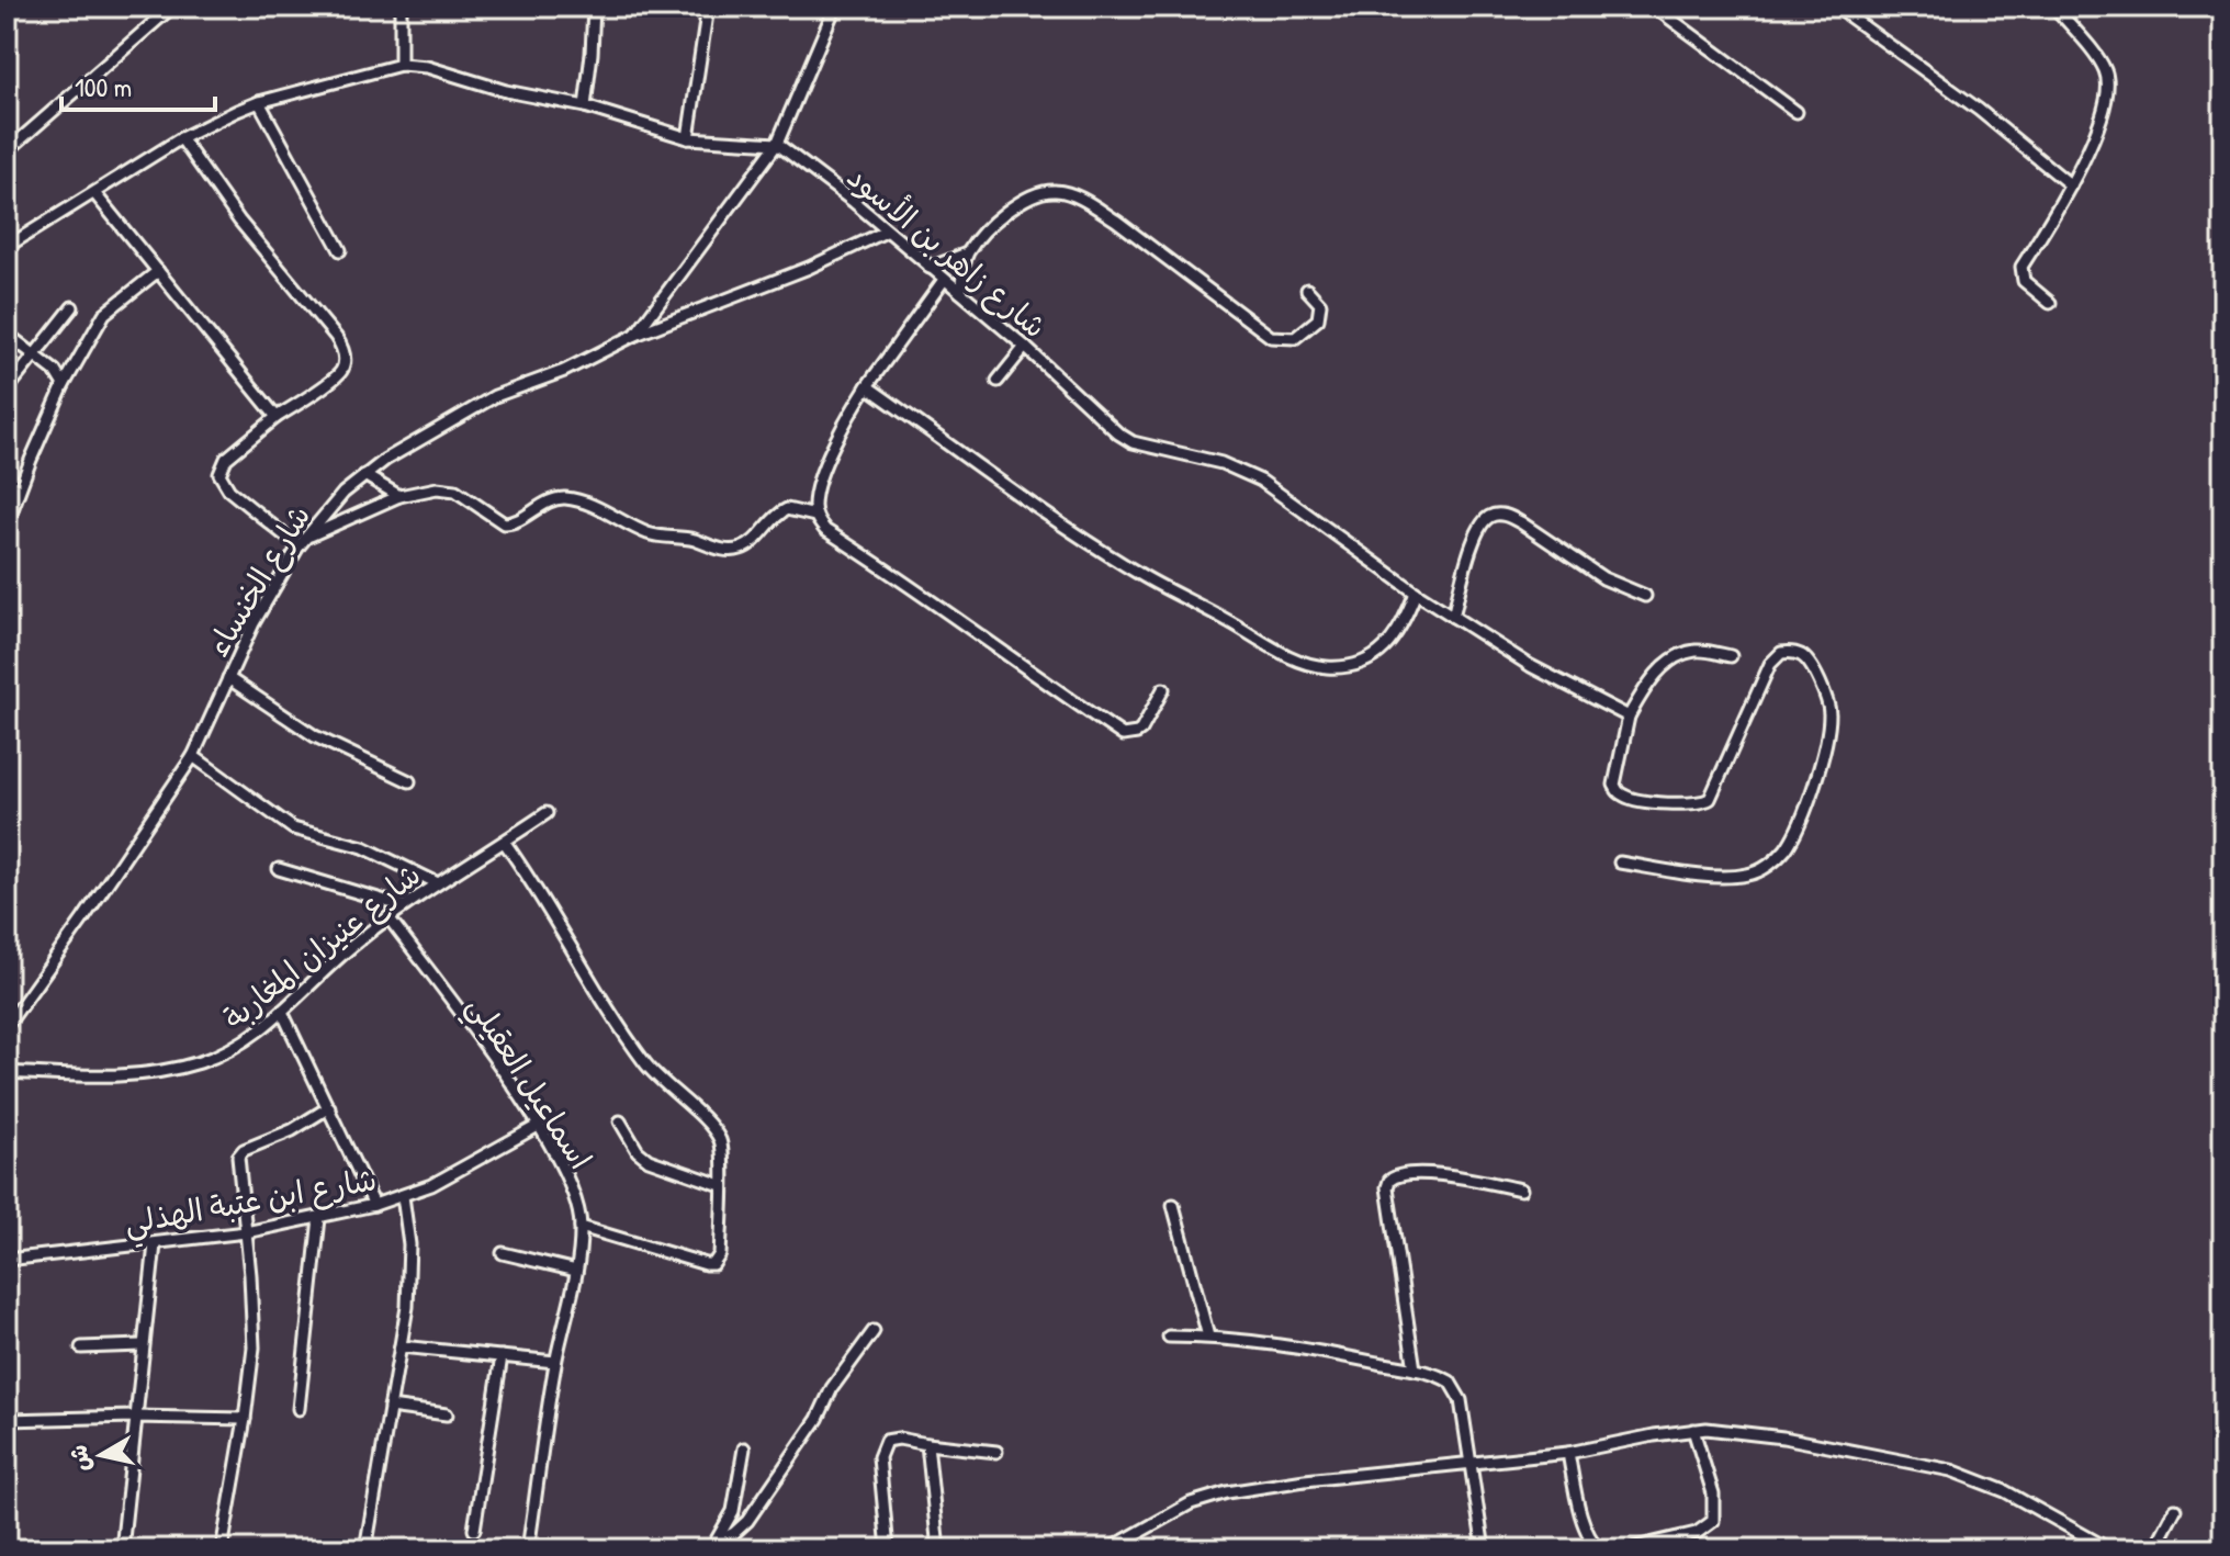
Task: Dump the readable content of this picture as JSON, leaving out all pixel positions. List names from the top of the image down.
{
  "streets": {
    "street": [
      "شارع زاهر بن الأسود",
      "شارع الخنساء",
      "شارع عنيزان المغاربة",
      "اسماعيل العقيلي",
      "شارع ابن عتبة الهذلي"
    ]
  },
  "crossings": [
    ["شارع زاهر بن الأسود", "شارع الخنساء"],
    ["شارع عنيزان المغاربة", "اسماعيل العقيلي"],
    ["اسماعيل العقيلي", "شارع ابن عتبة الهذلي"]
  ],
  "scale_bar": "100 m",
  "north": "left"
}
